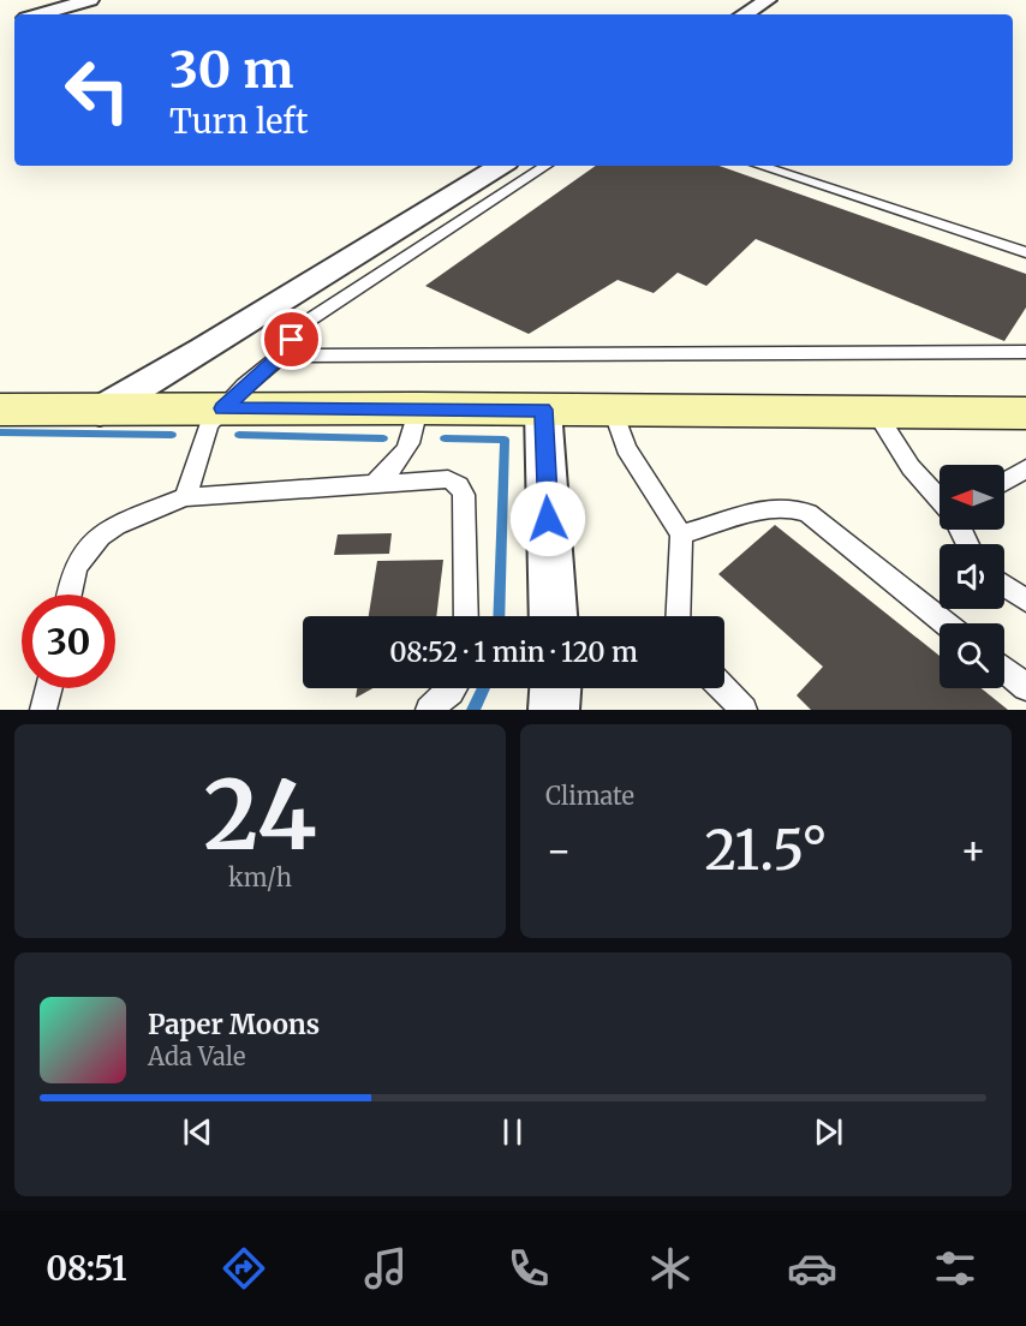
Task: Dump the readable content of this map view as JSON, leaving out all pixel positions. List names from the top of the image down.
{
  "north": "left",
  "page": {
    "turn": ["30 m", "Turn left"],
    "limit": "30",
    "trip": "08:52 · 1 min · 120 m",
    "tile": [
      ["24", "km/h"],
      "Climate"
    ],
    "heat": ["−", "21.5°", "+"],
    "song": ["Paper Moons", "Ada Vale"],
    "tabs": "08:51"
  }
}
